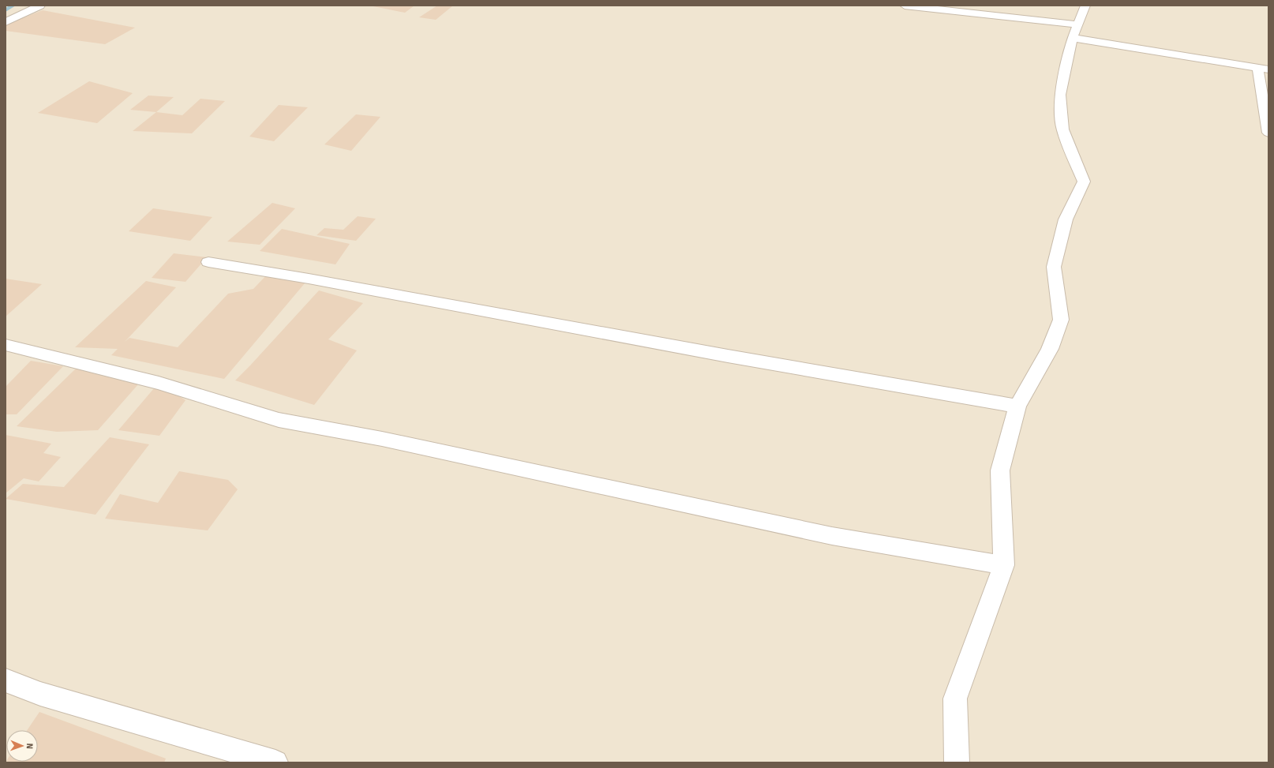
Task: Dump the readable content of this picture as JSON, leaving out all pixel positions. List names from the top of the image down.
{
  "north": "right"
}
